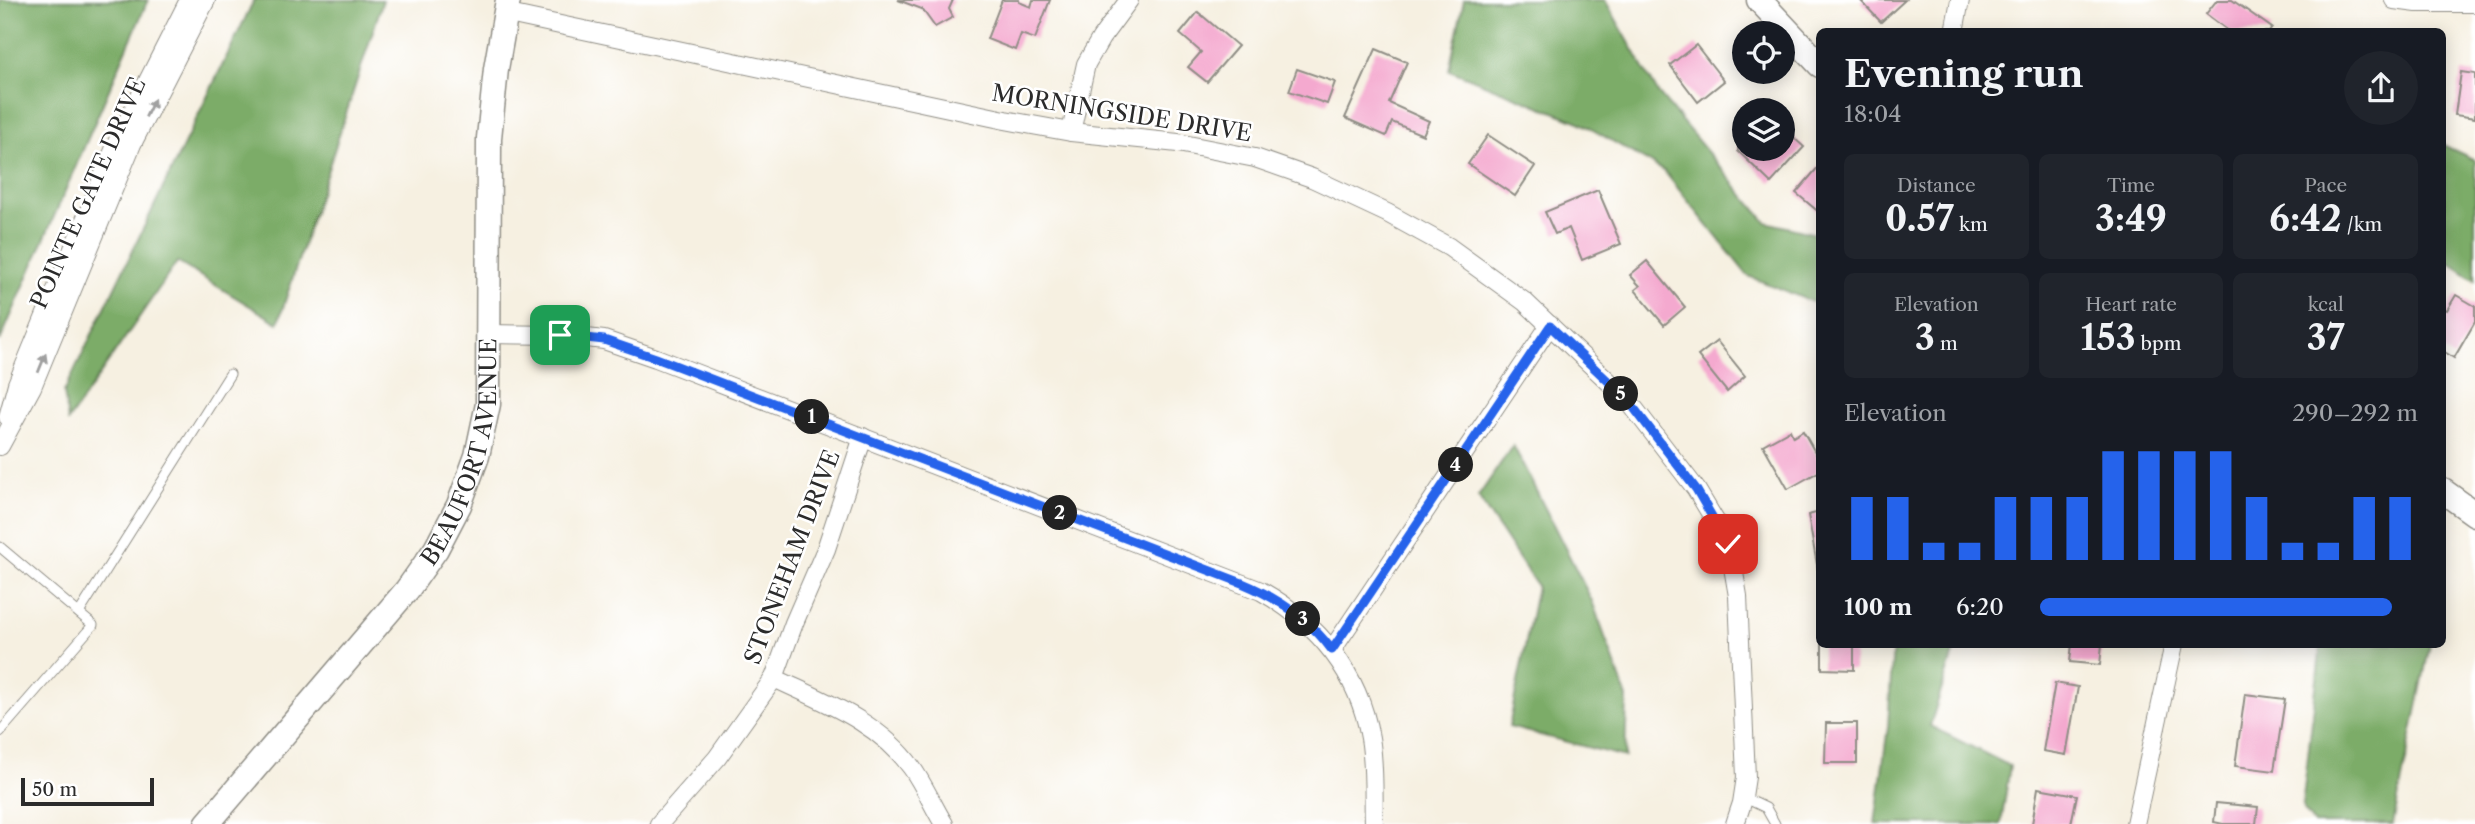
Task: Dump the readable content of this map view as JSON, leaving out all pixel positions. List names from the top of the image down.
{
  "streets": {
    "street": [
      "MORNINGSIDE DRIVE",
      "POINTE GATE DRIVE",
      "BEAUFORT AVENUE",
      "STONEHAM DRIVE"
    ]
  },
  "crossings": [
    ["MORNINGSIDE DRIVE", "BEAUFORT AVENUE"]
  ],
  "scale_bar": "50 m",
  "page": {
    "heading": ["Evening run", "18:04"],
    "stats": [
      ["Distance", "0.57 km"],
      ["Time", "3:49"],
      ["Pace", "6:42 /km"],
      ["Elevation", "3 m"],
      ["Heart rate", "153 bpm"],
      ["kcal", "37"]
    ],
    "pins": [
      "5",
      "1",
      "4",
      "2",
      "3"
    ],
    "chart": ["Elevation", "290–292 m"],
    "list": [
      {
        "name": "100 m",
        "note": "6:20"
      }
    ],
    "scale": "50 m"
  }
}
